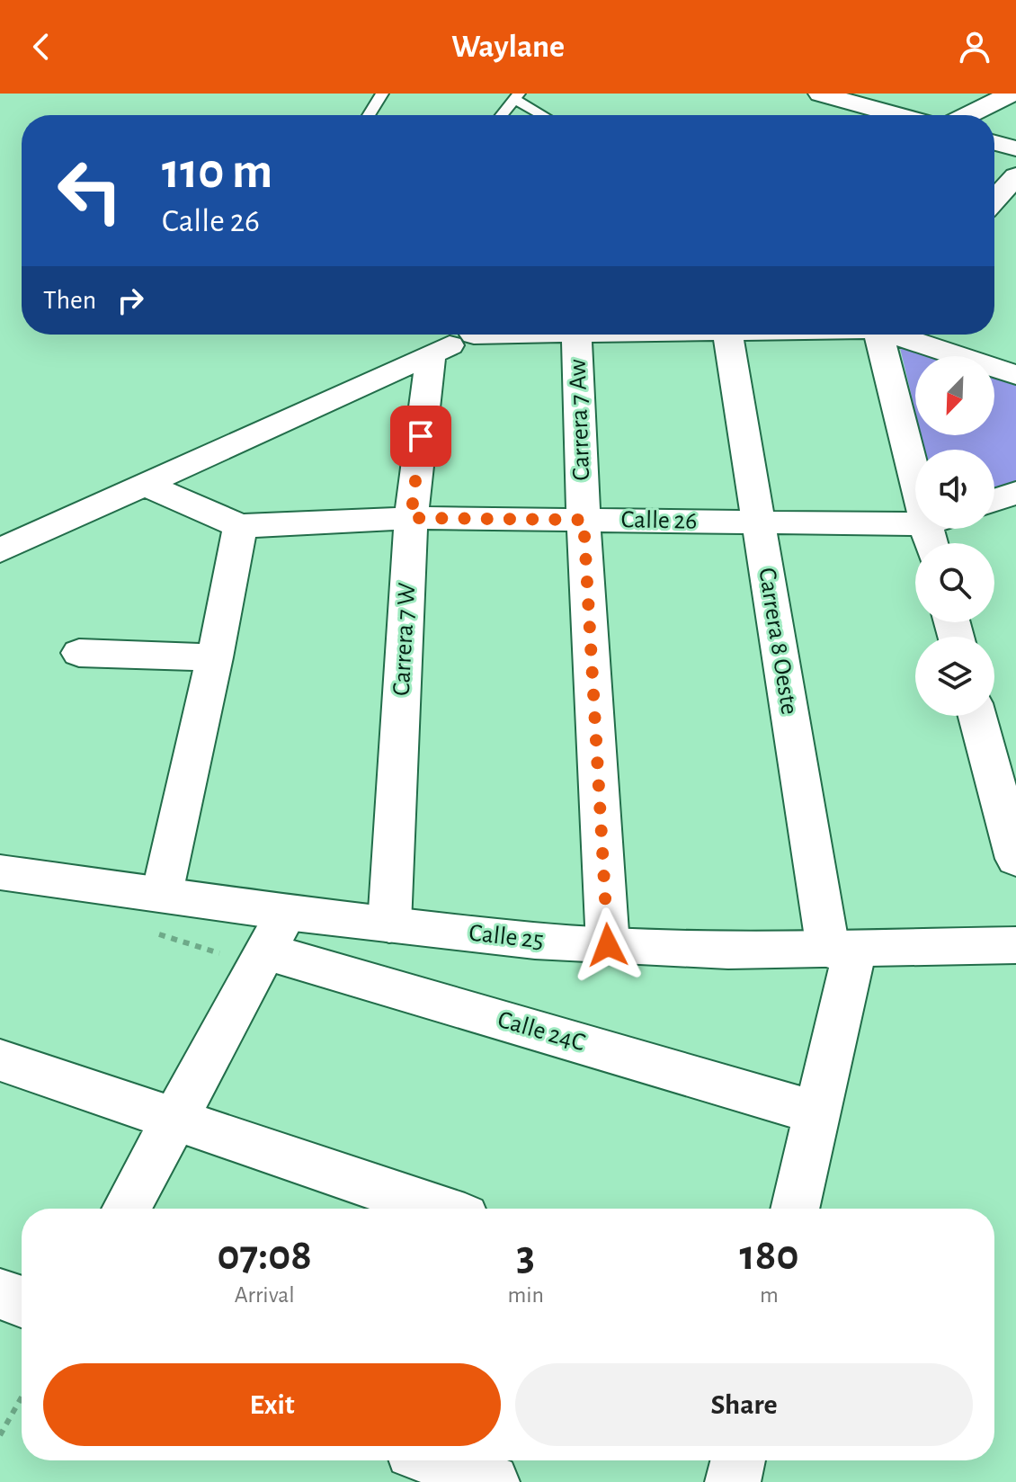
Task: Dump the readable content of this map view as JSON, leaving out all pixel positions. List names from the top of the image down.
{
  "streets": {
    "street": [
      "Carrera 7 Aw",
      "Calle 26",
      "Carrera 7 W",
      "Carrera 8 Oeste",
      "Calle 25",
      "Calle 24C"
    ]
  },
  "crossings": [
    ["Carrera 7 Aw", "Calle 26"],
    ["Carrera 7 Aw", "Calle 25"],
    ["Calle 26", "Carrera 7 W"],
    ["Calle 26", "Carrera 8 Oeste"],
    ["Carrera 7 W", "Calle 25"],
    ["Carrera 8 Oeste", "Calle 25"],
    ["Carrera 8 Oeste", "Calle 24C"]
  ],
  "north": "bottom left",
  "page": {
    "header": "Waylane",
    "turn": ["110 m", "Calle 26"],
    "then": "Then",
    "eta": [
      "07:08",
      "Arrival",
      "3",
      "min",
      "180",
      "m"
    ],
    "buttons": ["Exit", "Share"]
  }
}
